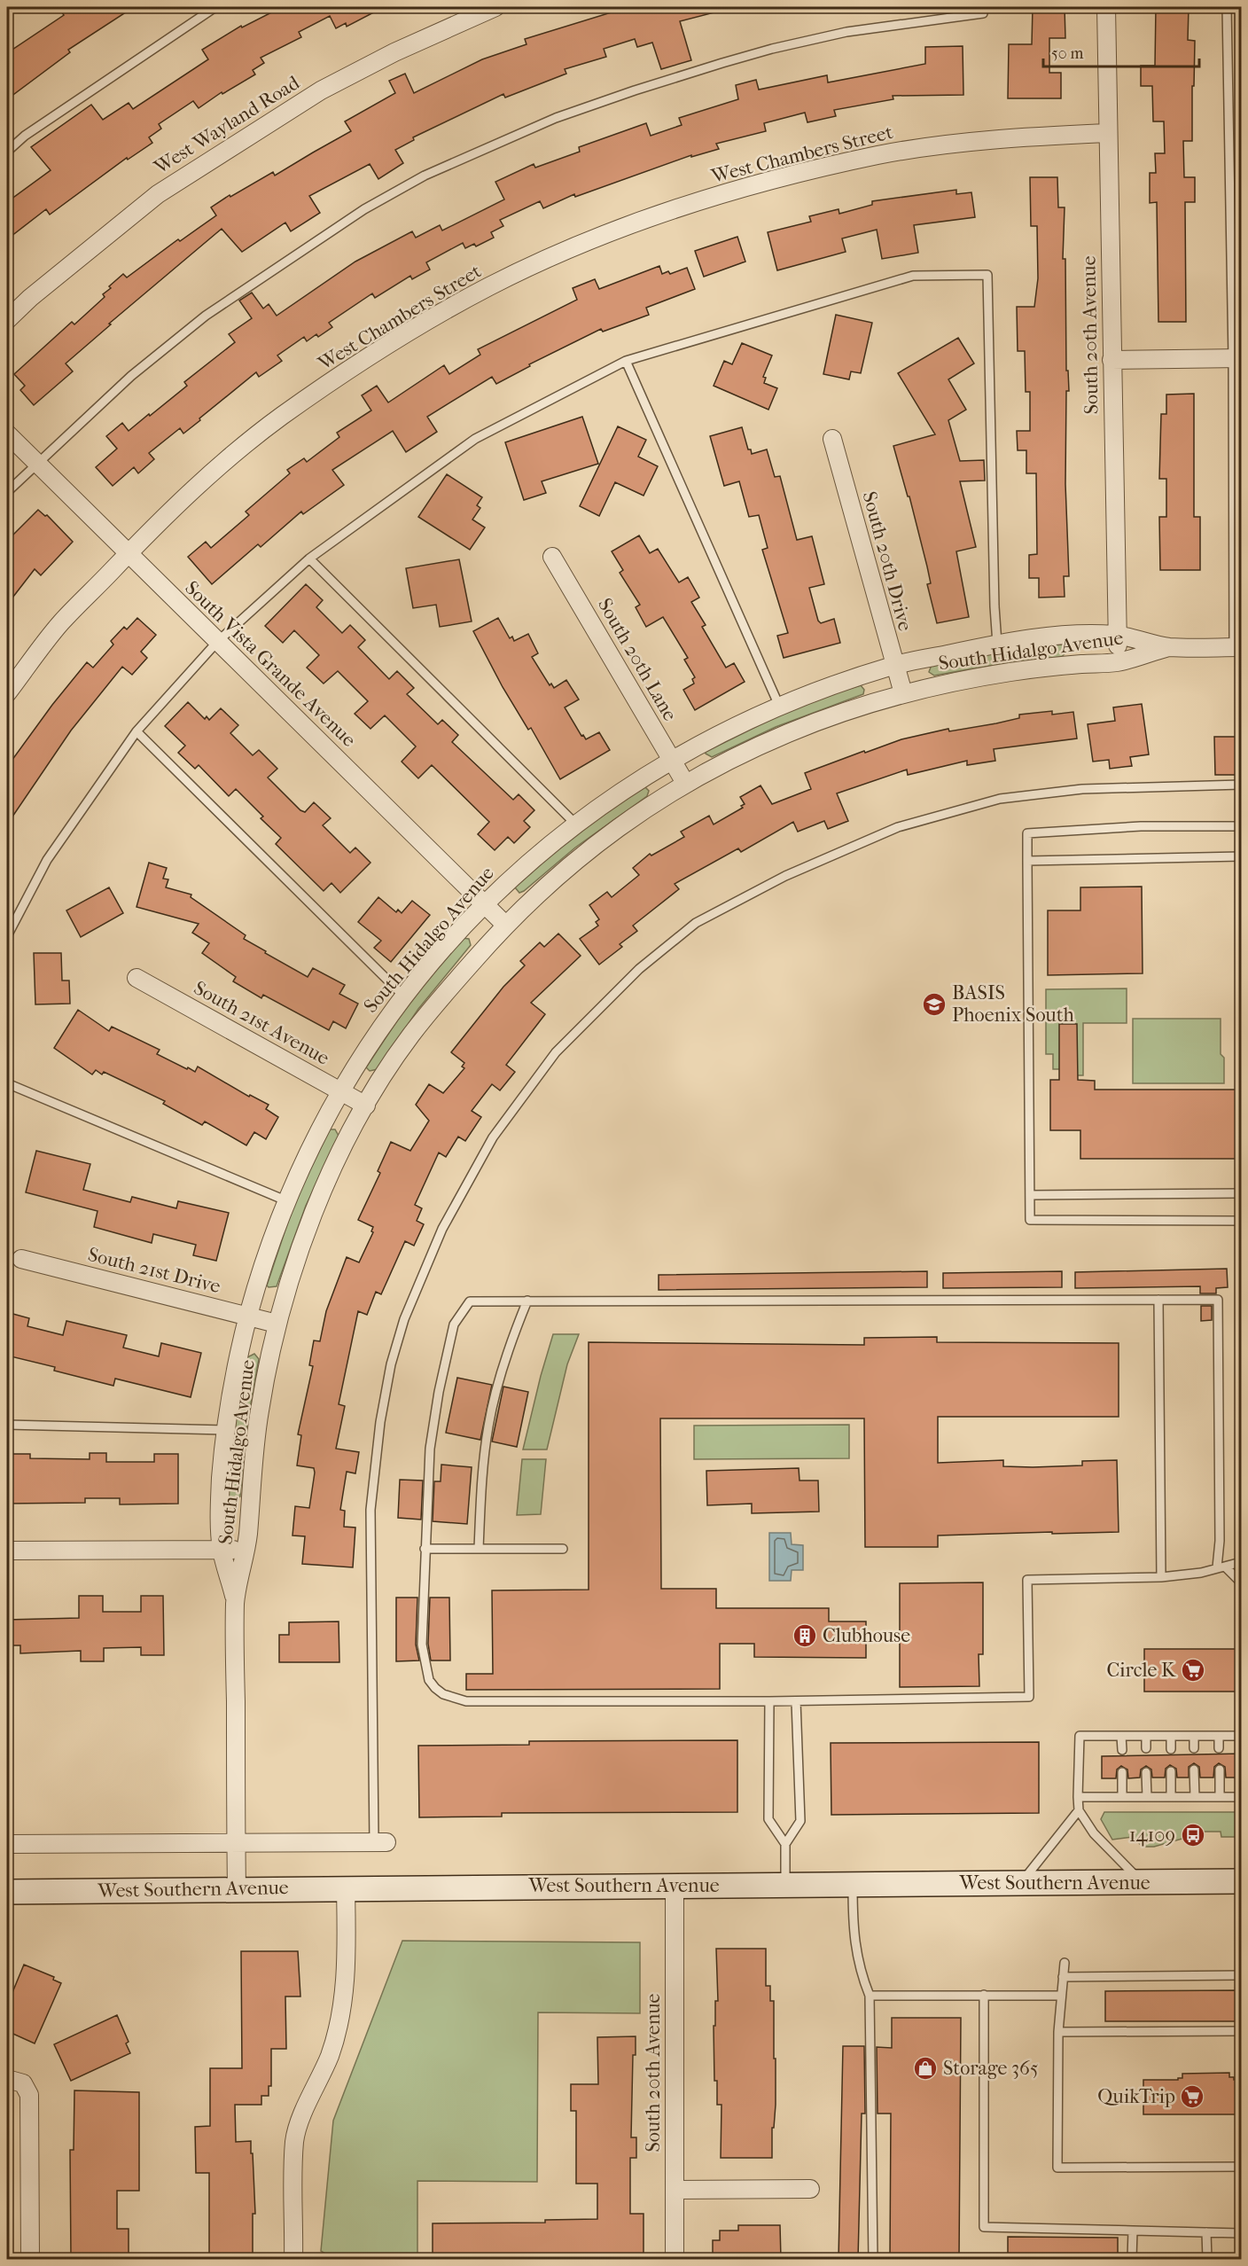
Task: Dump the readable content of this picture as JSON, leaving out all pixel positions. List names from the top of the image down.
{
  "streets": {
    "main road": ["West Southern Avenue"],
    "street": [
      "West Wayland Road",
      "West Chambers Street",
      "South 20th Avenue",
      "South 20th Drive",
      "South Hidalgo Avenue",
      "South 20th Lane",
      "South Vista Grande Avenue",
      "South 21st Avenue",
      "South 21st Drive"
    ]
  },
  "crossings": [
    ["West Chambers Street", "South 20th Avenue"],
    ["West Chambers Street", "South Vista Grande Avenue"],
    ["South 20th Avenue", "South Hidalgo Avenue"],
    ["South 20th Avenue", "West Southern Avenue"],
    ["South 20th Drive", "South Hidalgo Avenue"],
    ["South Hidalgo Avenue", "South 20th Lane"],
    ["South Hidalgo Avenue", "South Vista Grande Avenue"],
    ["South Hidalgo Avenue", "South 21st Avenue"],
    ["South Hidalgo Avenue", "South 21st Drive"],
    ["South Hidalgo Avenue", "West Southern Avenue"]
  ],
  "places": {
    "school or university": ["BASIS Phoenix South"],
    "building": ["Clubhouse"],
    "supermarket": ["Circle K", "QuikTrip"],
    "bus stop": ["14109"],
    "shop": ["Storage 365"]
  },
  "scale_bar": "50 m"
}
